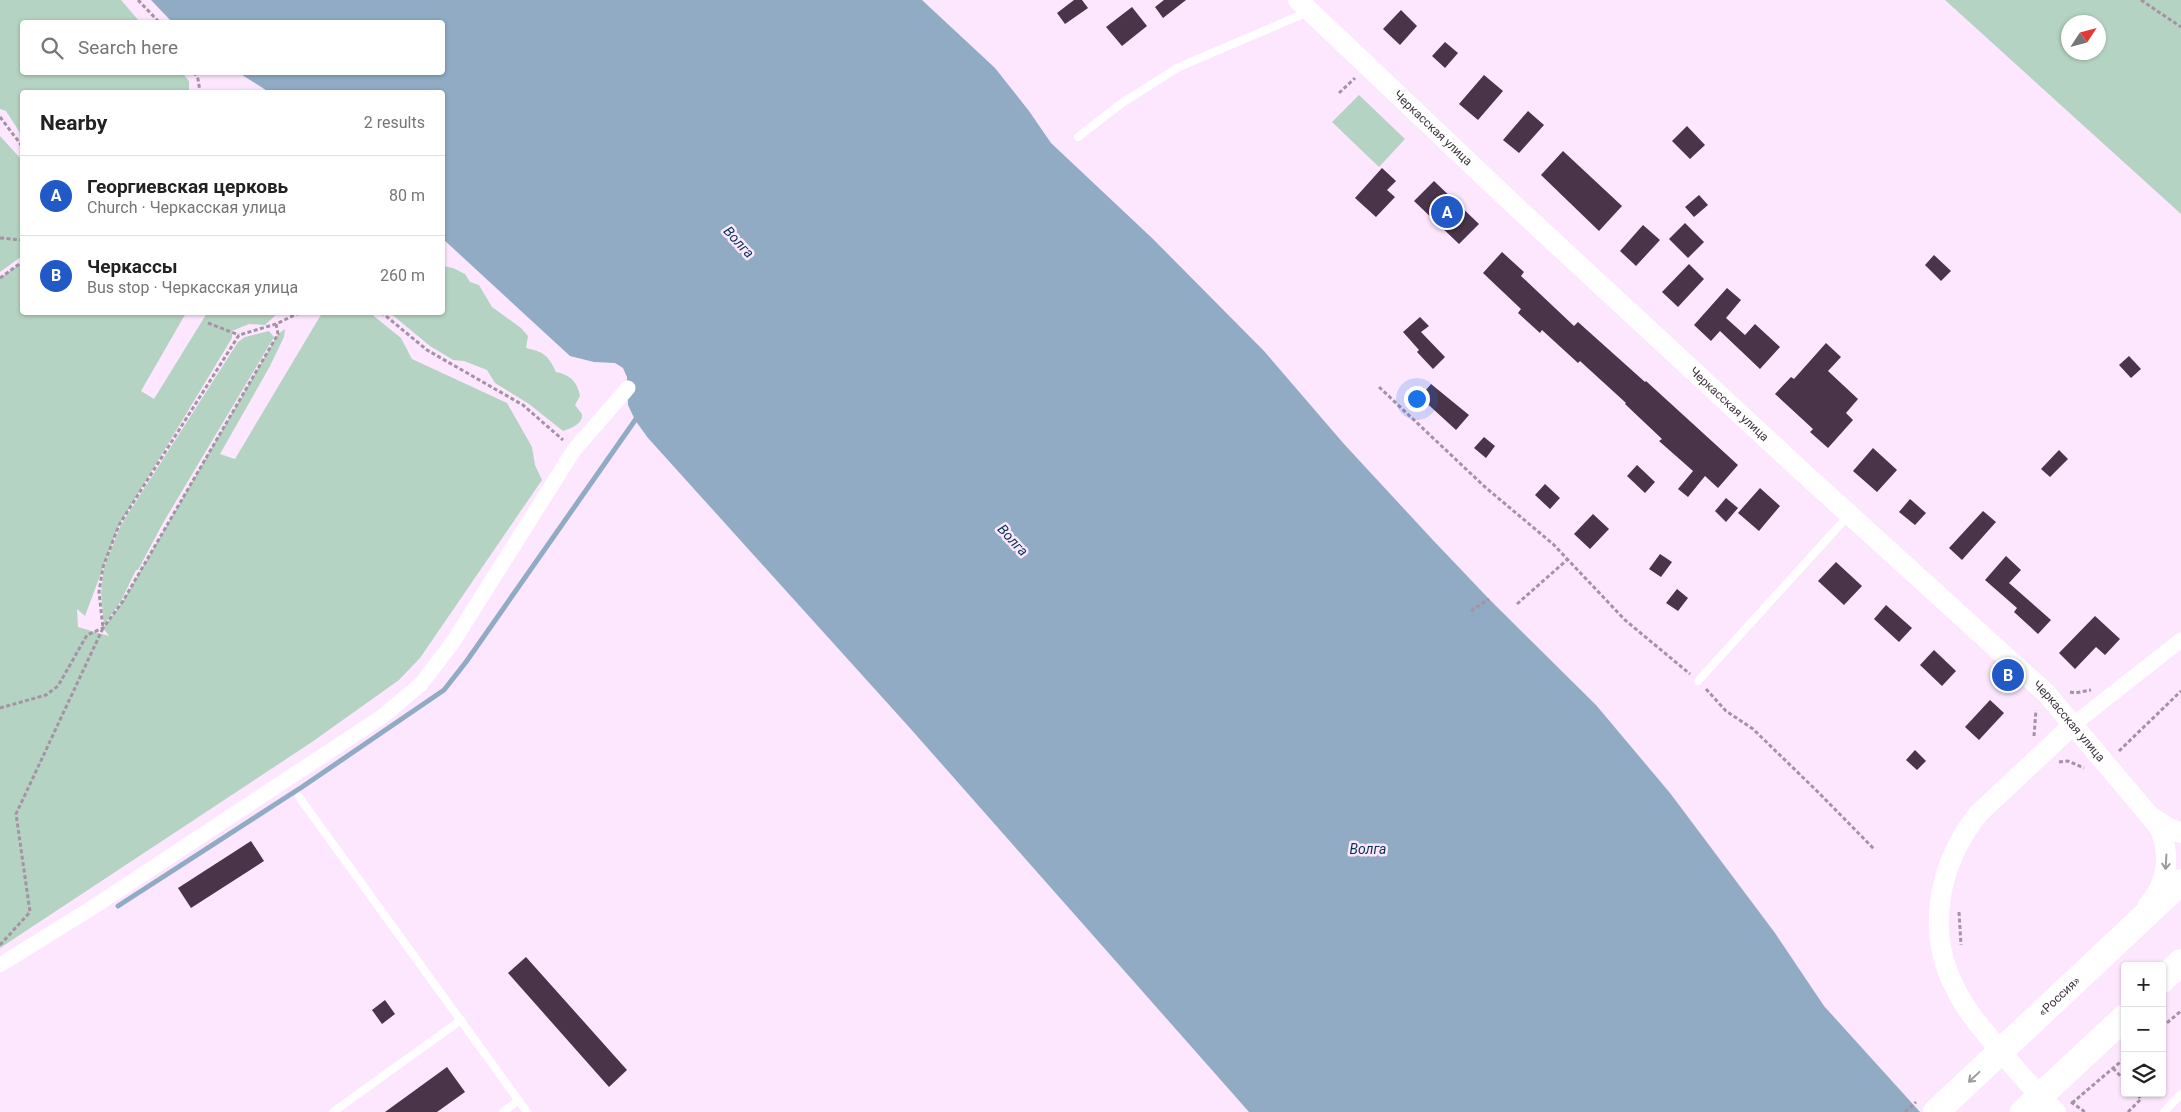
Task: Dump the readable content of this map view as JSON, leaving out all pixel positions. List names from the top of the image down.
{
  "streets": {
    "highway": ["«Россия»"],
    "street": ["Черкасская улица"]
  },
  "crossings": [
    ["Черкасская улица", "«Россия»"]
  ],
  "water": ["Волга"],
  "north": "top right",
  "page": {
    "search": "Search here",
    "heading": ["Nearby", "2 results"],
    "list": [
      {
        "mark": "A",
        "name": "Георгиевская церковь",
        "note": "Church · Черкасская улица",
        "value": "80 m"
      },
      {
        "mark": "B",
        "name": "Черкассы",
        "note": "Bus stop · Черкасская улица",
        "value": "260 m"
      }
    ],
    "pins": ["A", "B"],
    "map_buttons": ["+", "−"]
  }
}
